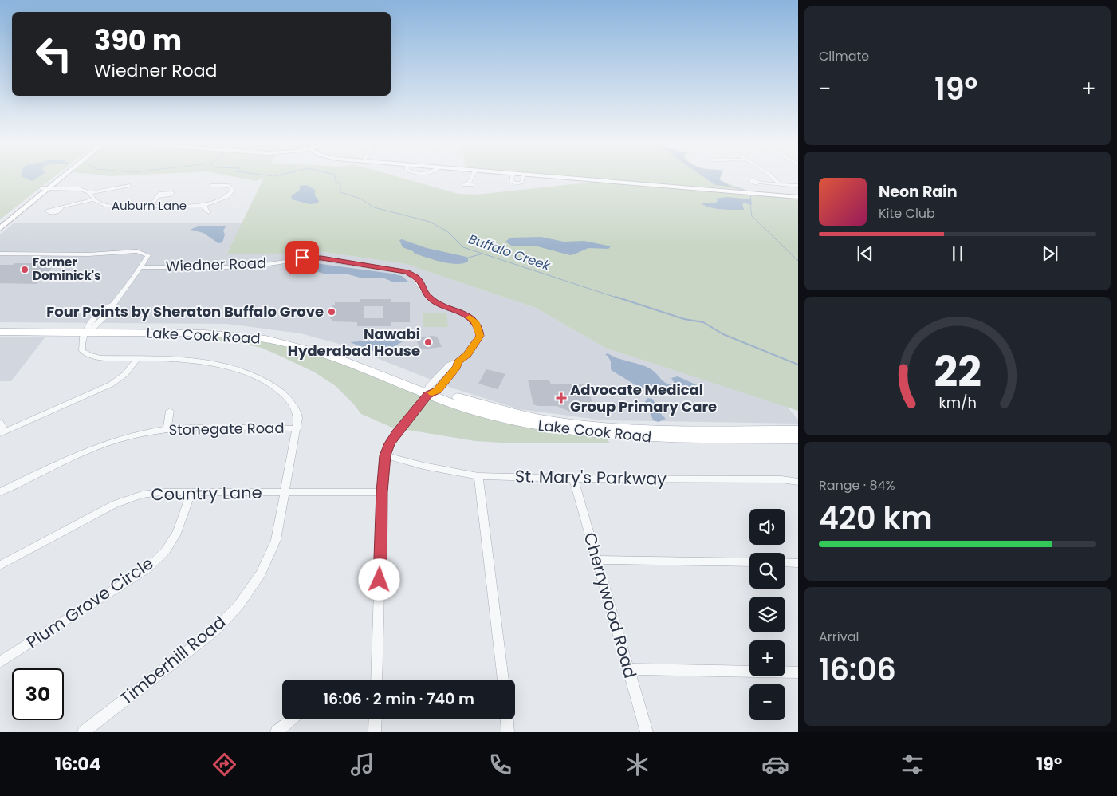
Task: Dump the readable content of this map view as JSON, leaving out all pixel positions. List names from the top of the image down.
{
  "streets": {
    "main road": ["Lake Cook Road"],
    "street": [
      "Auburn Lane",
      "Wiedner Road",
      "Stonegate Road",
      "St. Mary's Parkway",
      "Country Lane",
      "Plum Grove Circle",
      "Cherrywood Road",
      "Timberhill Road"
    ]
  },
  "crossings": [
    ["Wiedner Road", "Lake Cook Road"],
    ["Lake Cook Road", "Timberhill Road"],
    ["Stonegate Road", "Timberhill Road"],
    ["St. Mary's Parkway", "Cherrywood Road"],
    ["Country Lane", "Plum Grove Circle"],
    ["Country Lane", "Timberhill Road"]
  ],
  "water": ["Buffalo Creek"],
  "places": {
    "other": ["Former Dominick's", "Four Points by Sheraton Buffalo Grove", "Nawabi Hyderabad House"],
    "health": ["Advocate Medical Group Primary Care"]
  },
  "page": {
    "tile": [
      "Climate",
      ["Range · 84%", "420 km"],
      ["Arrival", "16:06"]
    ],
    "turn": ["390 m", "Wiedner Road"],
    "heat": ["−", "19°", "+"],
    "song": ["Neon Rain", "Kite Club"],
    "map_buttons": ["+", "−"],
    "limit": "30",
    "trip": "16:06 · 2 min · 740 m",
    "tabs": ["16:04", "19°"],
    "gauge": ["22", "km/h"]
  }
}
